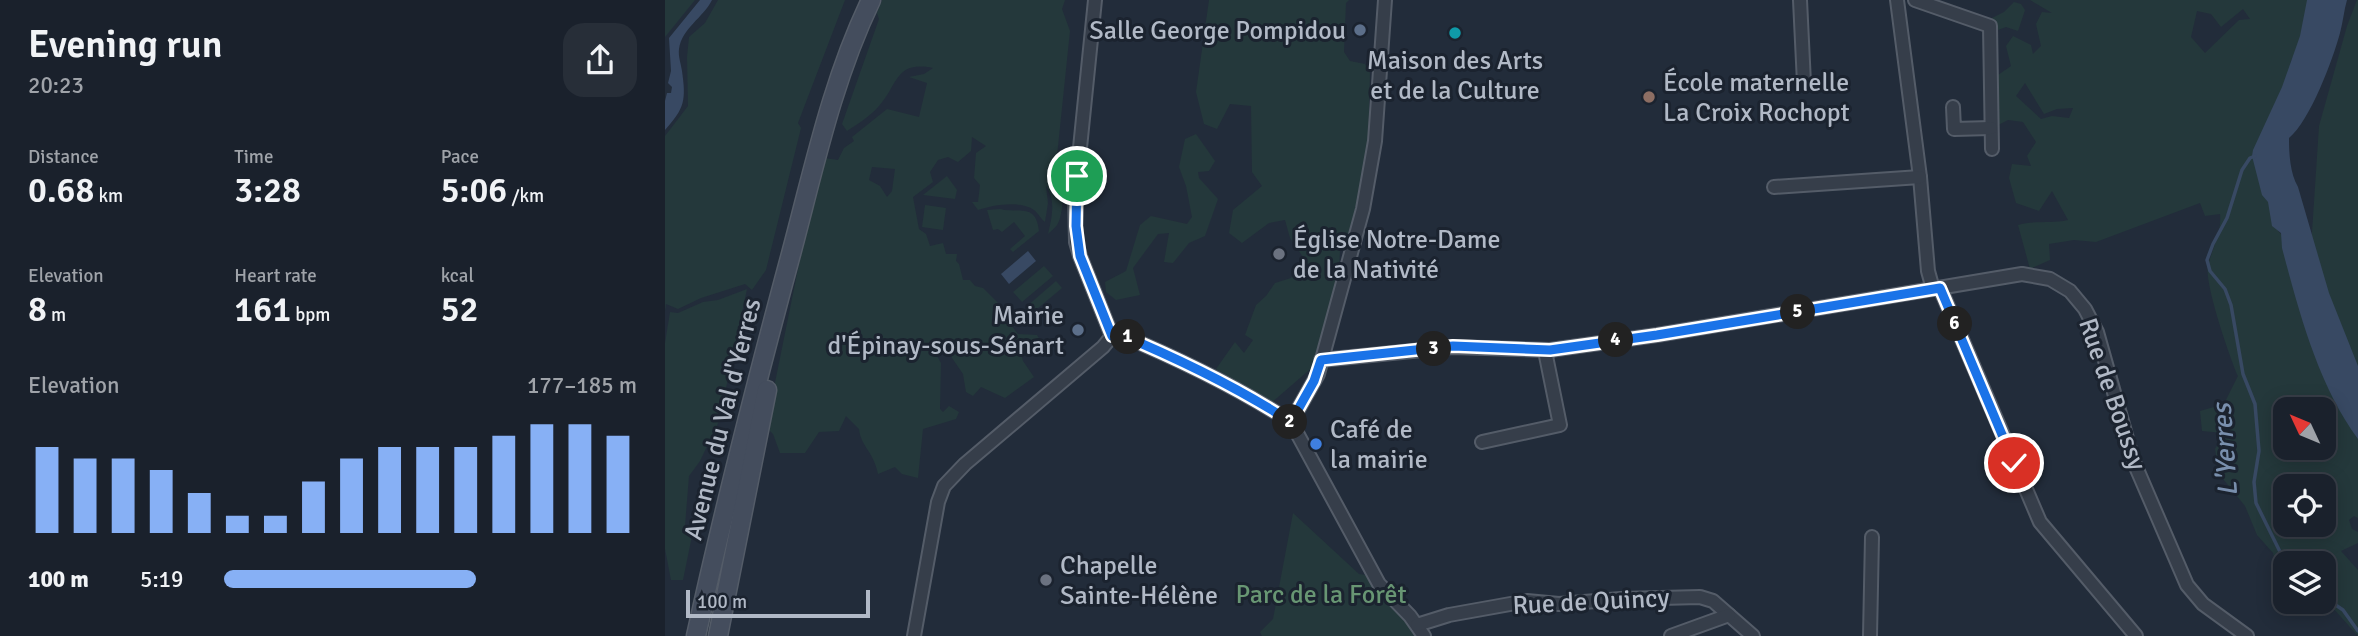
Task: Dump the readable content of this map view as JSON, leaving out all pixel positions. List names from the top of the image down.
{
  "streets": {
    "main road": ["Avenue du Val d'Yerres"],
    "street": ["Rue de Boussy", "Rue de Quincy"]
  },
  "water": ["L'Yerres"],
  "parks": ["Parc de la Forêt"],
  "places": [
    "Salle George Pompidou",
    "Maison des Arts et de la Culture",
    "École maternelle La Croix Rochopt",
    "Église Notre-Dame de la Nativité",
    "Mairie d'Épinay-sous-Sénart",
    "Café de la mairie",
    "Chapelle Sainte-Hélène"
  ],
  "scale_bar": "100 m",
  "north": "top left",
  "page": {
    "heading": ["Evening run", "20:23"],
    "stats": [
      ["Distance", "0.68 km"],
      ["Time", "3:28"],
      ["Pace", "5:06 /km"],
      ["Elevation", "8 m"],
      ["Heart rate", "161 bpm"],
      ["kcal", "52"]
    ],
    "pins": [
      "5",
      "6",
      "1",
      "4",
      "3",
      "2"
    ],
    "chart": ["Elevation", "177–185 m"],
    "list": [
      {
        "name": "100 m",
        "note": "5:19"
      }
    ],
    "scale": "100 m"
  }
}
